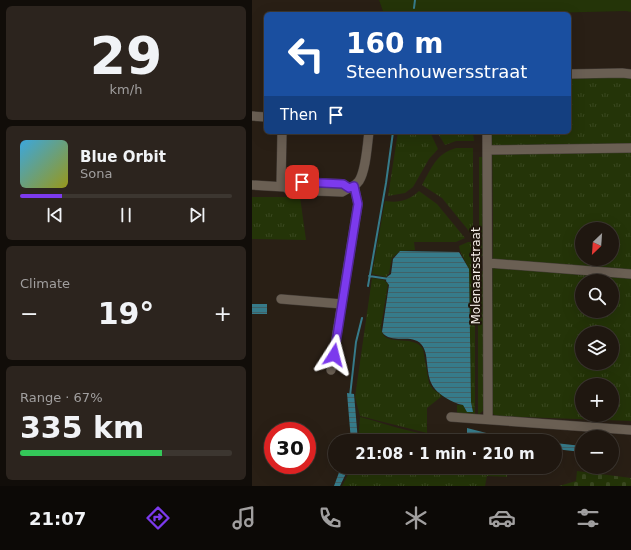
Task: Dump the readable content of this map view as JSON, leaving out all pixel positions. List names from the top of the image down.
{
  "streets": {
    "street": ["Molenaarsstraat"]
  },
  "north": "bottom left",
  "page": {
    "tile": [
      ["29", "km/h"],
      "Climate",
      ["Range · 67%", "335 km"]
    ],
    "turn": ["160 m", "Steenhouwersstraat"],
    "then": "Then",
    "song": ["Blue Orbit", "Sona"],
    "map_buttons": ["+", "−"],
    "heat": ["−", "19°", "+"],
    "limit": "30",
    "trip": "21:08 · 1 min · 210 m",
    "tabs": "21:07"
  }
}
